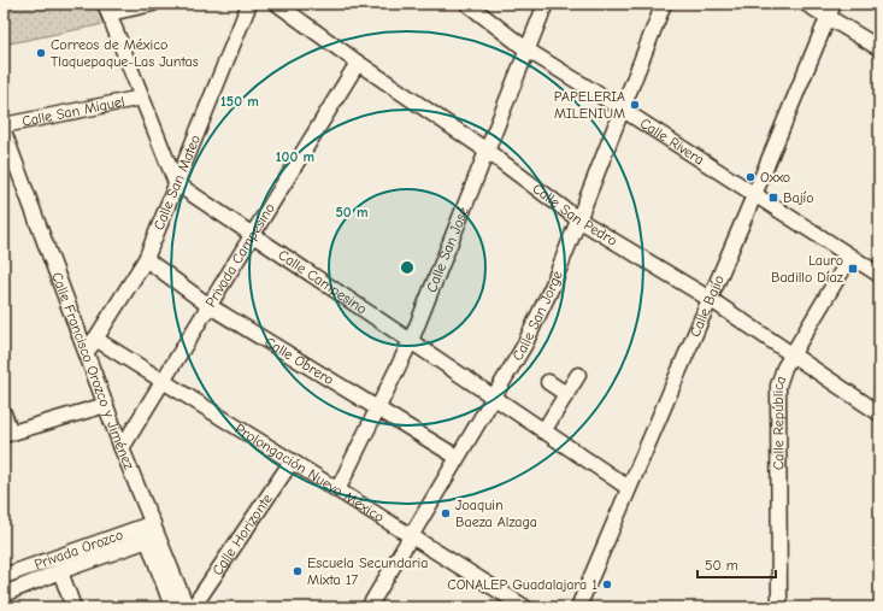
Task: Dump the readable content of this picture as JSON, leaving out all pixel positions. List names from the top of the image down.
{
  "streets": {
    "street": [
      "Calle San Miguel",
      "Calle Rivera",
      "Calle San Mateo",
      "Calle San Pedro",
      "Calle San José",
      "Privada Campesino",
      "Calle Campesino",
      "Calle Bajío",
      "Calle San Jorge",
      "Calle Obrero",
      "Calle Francisco Orozco y Jiménez",
      "Calle República",
      "Prolongación Nuevo México",
      "Calle Horizonte",
      "Privada Orozco"
    ]
  },
  "crossings": [
    ["Calle Rivera", "Calle San José"],
    ["Calle Rivera", "Calle Bajío"],
    ["Calle Rivera", "Calle San Jorge"],
    ["Calle Rivera", "Calle República"],
    ["Calle San Mateo", "Calle Campesino"],
    ["Calle San Mateo", "Calle Obrero"],
    ["Calle San Mateo", "Calle Francisco Orozco y Jiménez"],
    ["Calle San Mateo", "Prolongación Nuevo México"],
    ["Calle San Pedro", "Calle San José"],
    ["Calle San Pedro", "Privada Campesino"],
    ["Calle San Pedro", "Calle Bajío"],
    ["Calle San Pedro", "Calle San Jorge"],
    ["Calle San Pedro", "Calle República"],
    ["Calle San José", "Calle Campesino"],
    ["Calle San José", "Calle Obrero"],
    ["Calle San José", "Prolongación Nuevo México"],
    ["Privada Campesino", "Calle Campesino"],
    ["Privada Campesino", "Calle Obrero"],
    ["Privada Campesino", "Calle Francisco Orozco y Jiménez"],
    ["Privada Campesino", "Prolongación Nuevo México"],
    ["Calle Campesino", "Calle Bajío"],
    ["Calle Campesino", "Calle San Jorge"],
    ["Calle San Jorge", "Calle Obrero"],
    ["Calle San Jorge", "Prolongación Nuevo México"],
    ["Calle Francisco Orozco y Jiménez", "Privada Orozco"],
    ["Prolongación Nuevo México", "Calle Horizonte"]
  ],
  "places": {
    "other": [
      "Correos de México Tlaquepaque-Las Juntas",
      "PAPELERIA MILENIUM",
      "Oxxo",
      "Joaquin Baeza Alzaga",
      "Escuela Secundaria Mixta 17",
      "CONALEP Guadalajara 1"
    ],
    "transit": ["Bajío", "Lauro Badillo Díaz"]
  },
  "scale_bar": "50 m",
  "rings": ["150 m", "100 m", "50 m"]
}
